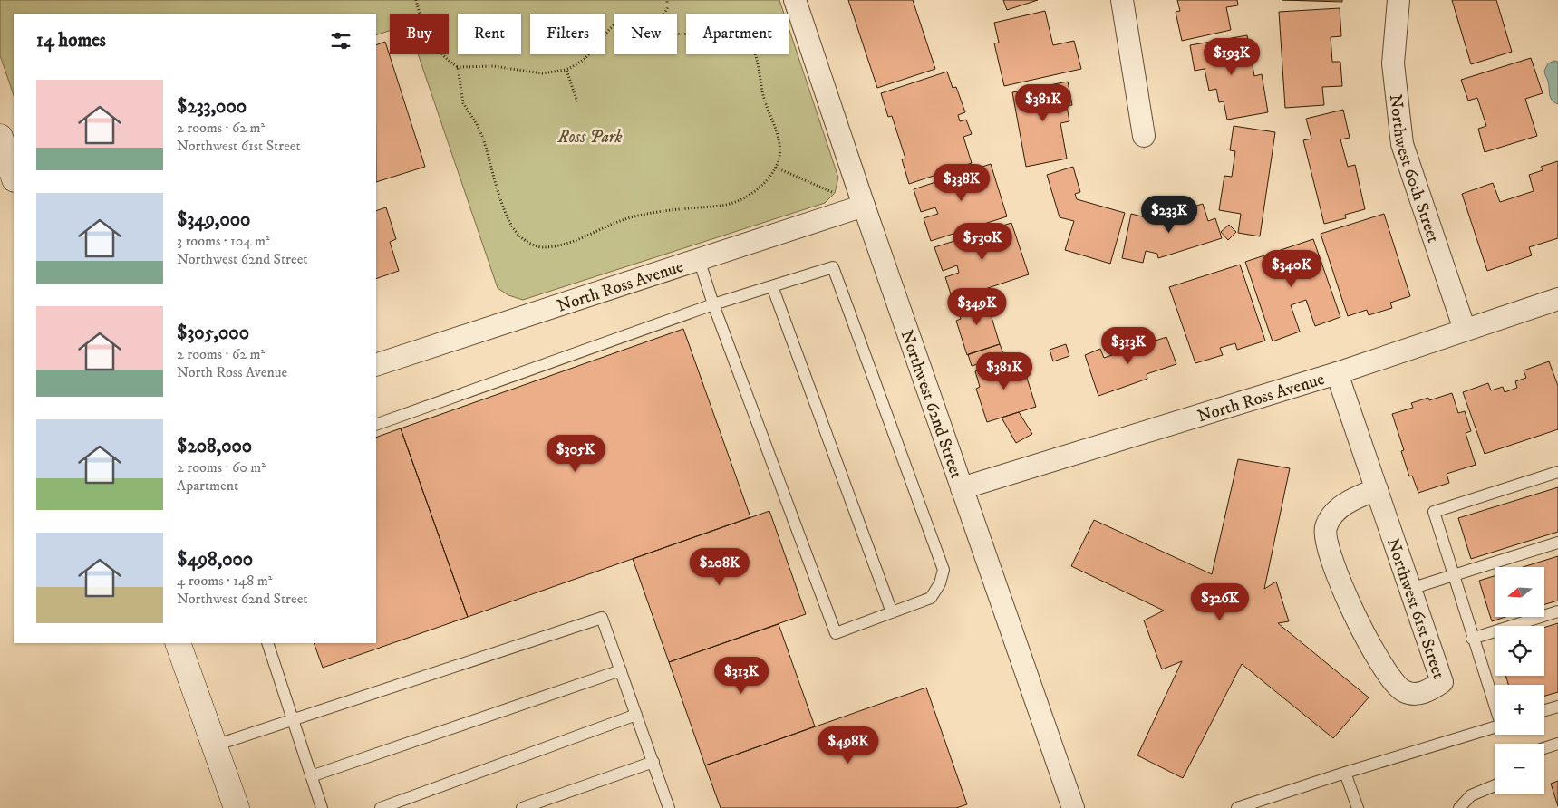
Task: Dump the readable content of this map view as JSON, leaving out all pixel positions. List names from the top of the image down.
{
  "streets": {
    "street": [
      "Northwest 60th Street",
      "North Ross Avenue",
      "Northwest 62nd Street",
      "Northwest 61st Street"
    ]
  },
  "crossings": [
    ["Northwest 60th Street", "North Ross Avenue"],
    ["North Ross Avenue", "Northwest 62nd Street"],
    ["North Ross Avenue", "Northwest 61st Street"]
  ],
  "parks": ["Ross Park"],
  "north": "left",
  "page": {
    "chip": [
      "Buy",
      "Rent",
      "Filters",
      "New",
      "Apartment"
    ],
    "heading": "14 homes",
    "price": [
      "$193K",
      "$381K",
      "$338K",
      "$233K",
      "$530K",
      "$340K",
      "$349K",
      "$313K",
      "$381K",
      "$305K",
      "$208K",
      "$326K",
      "$313K",
      "$498K"
    ],
    "list": [
      {
        "name": "$233,000",
        "note": "2 rooms · 62 m² · Northwest 61st Street"
      },
      {
        "name": "$349,000",
        "note": "3 rooms · 104 m² · Northwest 62nd Street"
      },
      {
        "name": "$305,000",
        "note": "2 rooms · 62 m² · North Ross Avenue"
      },
      {
        "name": "$208,000",
        "note": "2 rooms · 60 m² · Apartment"
      },
      {
        "name": "$498,000",
        "note": "4 rooms · 148 m² · Northwest 62nd Street"
      }
    ],
    "map_buttons": ["+", "−"]
  }
}
